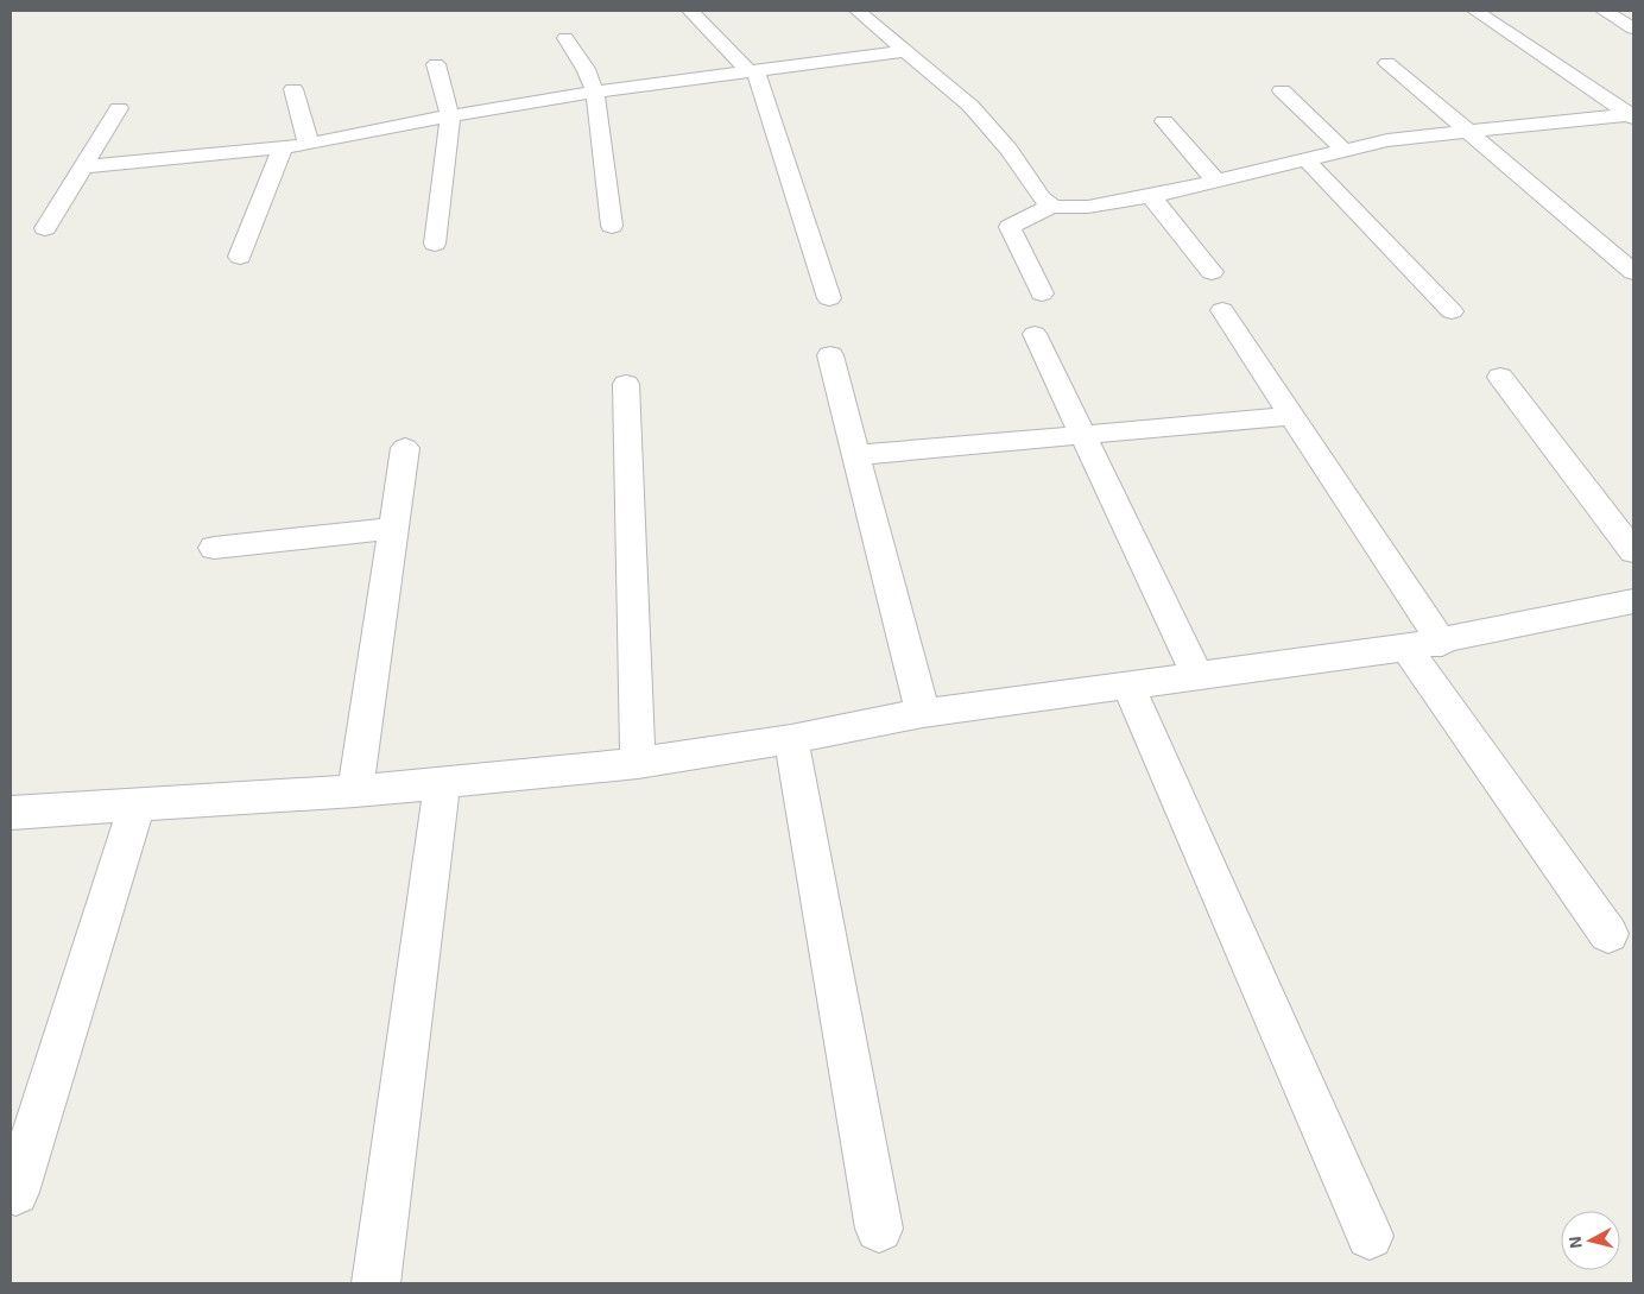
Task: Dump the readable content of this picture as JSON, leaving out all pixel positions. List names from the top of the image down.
{
  "north": "left"
}
